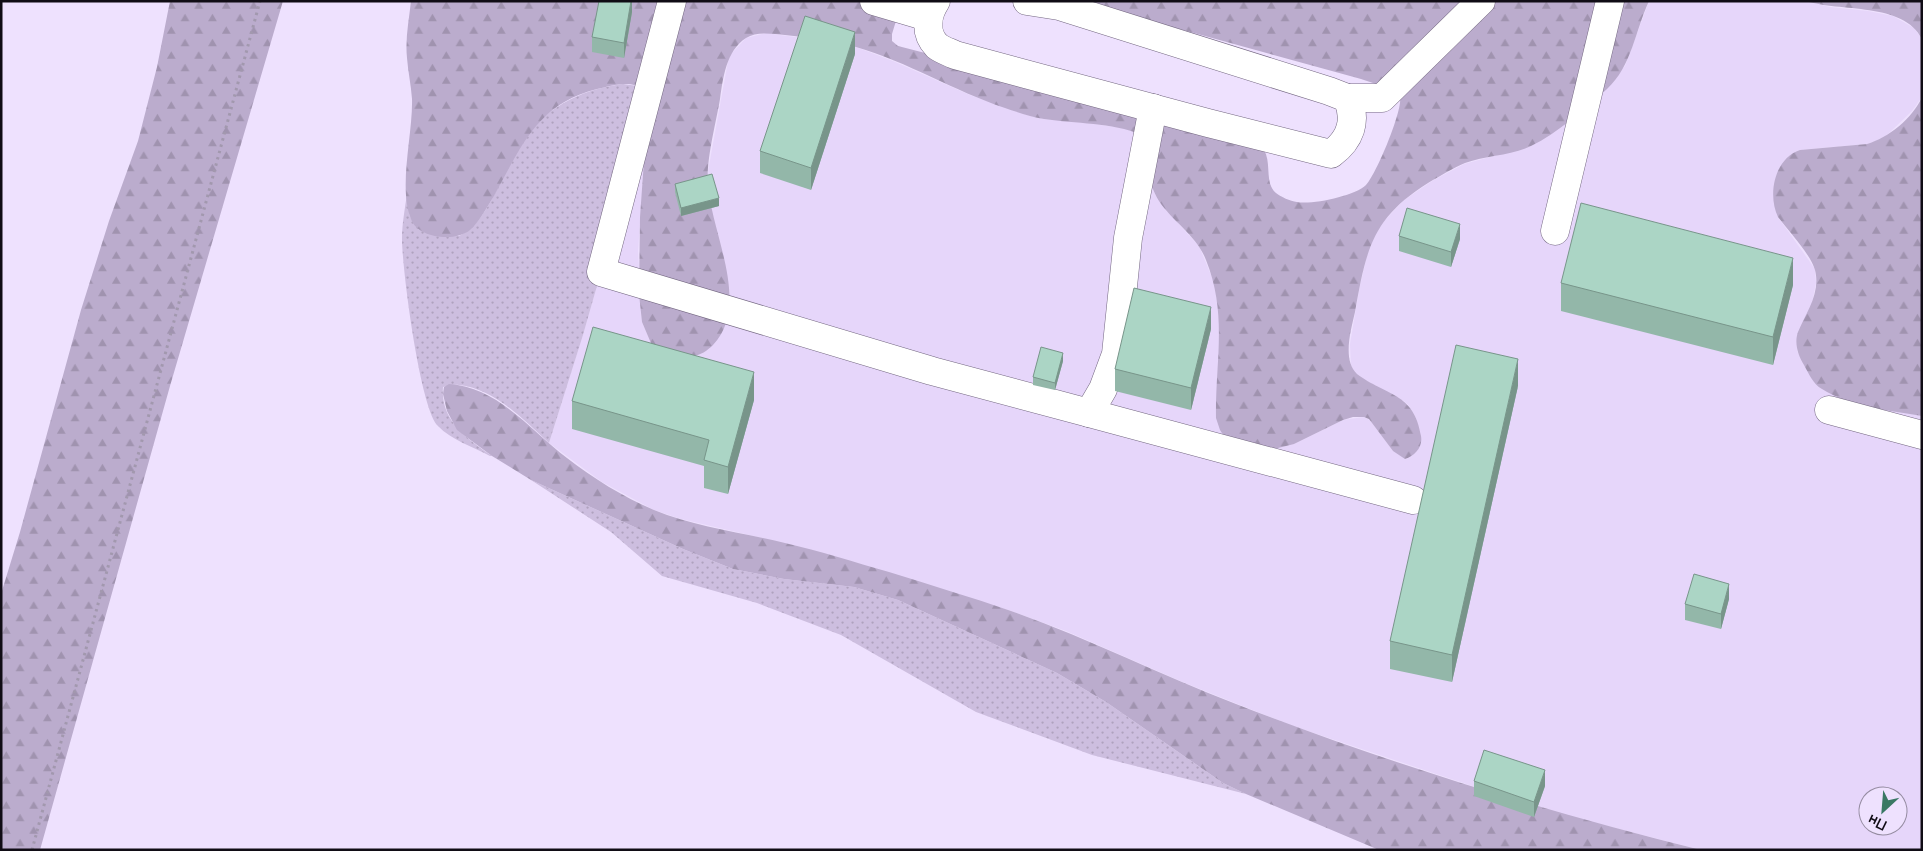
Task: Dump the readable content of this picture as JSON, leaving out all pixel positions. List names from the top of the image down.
{
  "north": "bottom left"
}
